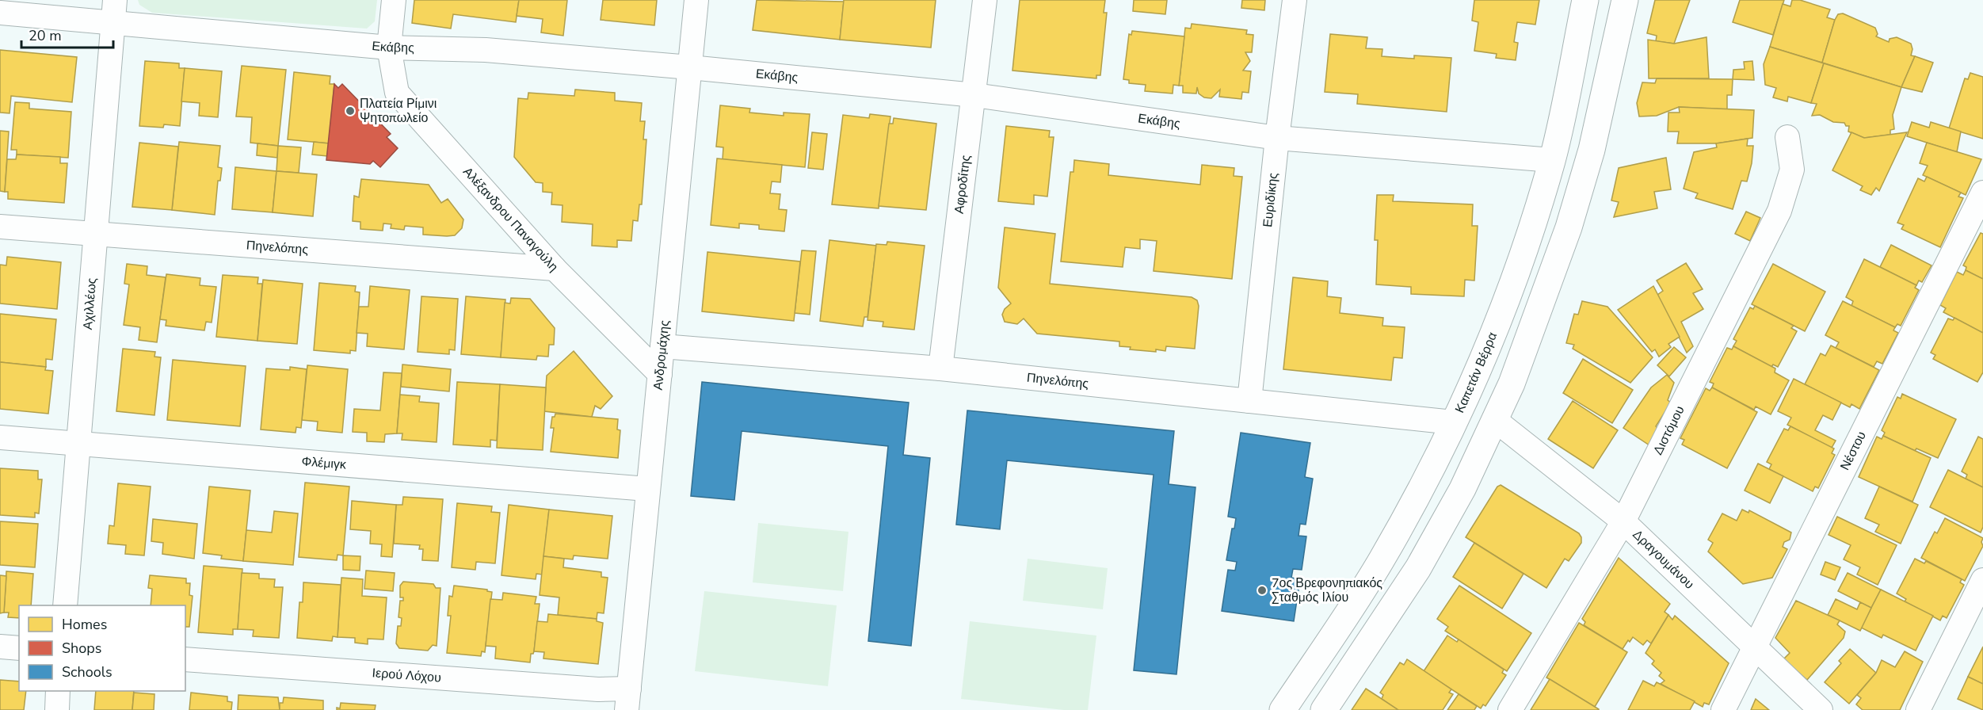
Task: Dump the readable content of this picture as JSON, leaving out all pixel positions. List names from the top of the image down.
{
  "streets": {
    "street": [
      "Εκάβης",
      "Αφροδίτης",
      "Ευριδίκης",
      "Αλέξανδρου Παναγούλη",
      "Πηνελόπης",
      "Αχιλλέως",
      "Ανδρομάχης",
      "Καπετάν Βέρρα",
      "Διστόμου",
      "Νέστου",
      "Φλέμιγκ",
      "Δραγουμάνου",
      "Ιερού Λόχου"
    ]
  },
  "crossings": [
    ["Εκάβης", "Αφροδίτης"],
    ["Εκάβης", "Ευριδίκης"],
    ["Εκάβης", "Αλέξανδρου Παναγούλη"],
    ["Εκάβης", "Αχιλλέως"],
    ["Εκάβης", "Ανδρομάχης"],
    ["Εκάβης", "Καπετάν Βέρρα"],
    ["Αφροδίτης", "Πηνελόπης"],
    ["Ευριδίκης", "Πηνελόπης"],
    ["Αλέξανδρου Παναγούλη", "Πηνελόπης"],
    ["Αλέξανδρου Παναγούλη", "Ανδρομάχης"],
    ["Πηνελόπης", "Αχιλλέως"],
    ["Πηνελόπης", "Ανδρομάχης"],
    ["Πηνελόπης", "Καπετάν Βέρρα"],
    ["Αχιλλέως", "Φλέμιγκ"],
    ["Ανδρομάχης", "Φλέμιγκ"],
    ["Ανδρομάχης", "Ιερού Λόχου"],
    ["Διστόμου", "Δραγουμάνου"],
    ["Νέστου", "Δραγουμάνου"]
  ],
  "places": ["Πλατεία Ρίμινι Ψητοπωλείο", "7ος Βρεφονηπιακός Σταθμός Ιλίου"],
  "legend": ["Homes", "Shops", "Schools"],
  "scale_bar": "20 m"
}
